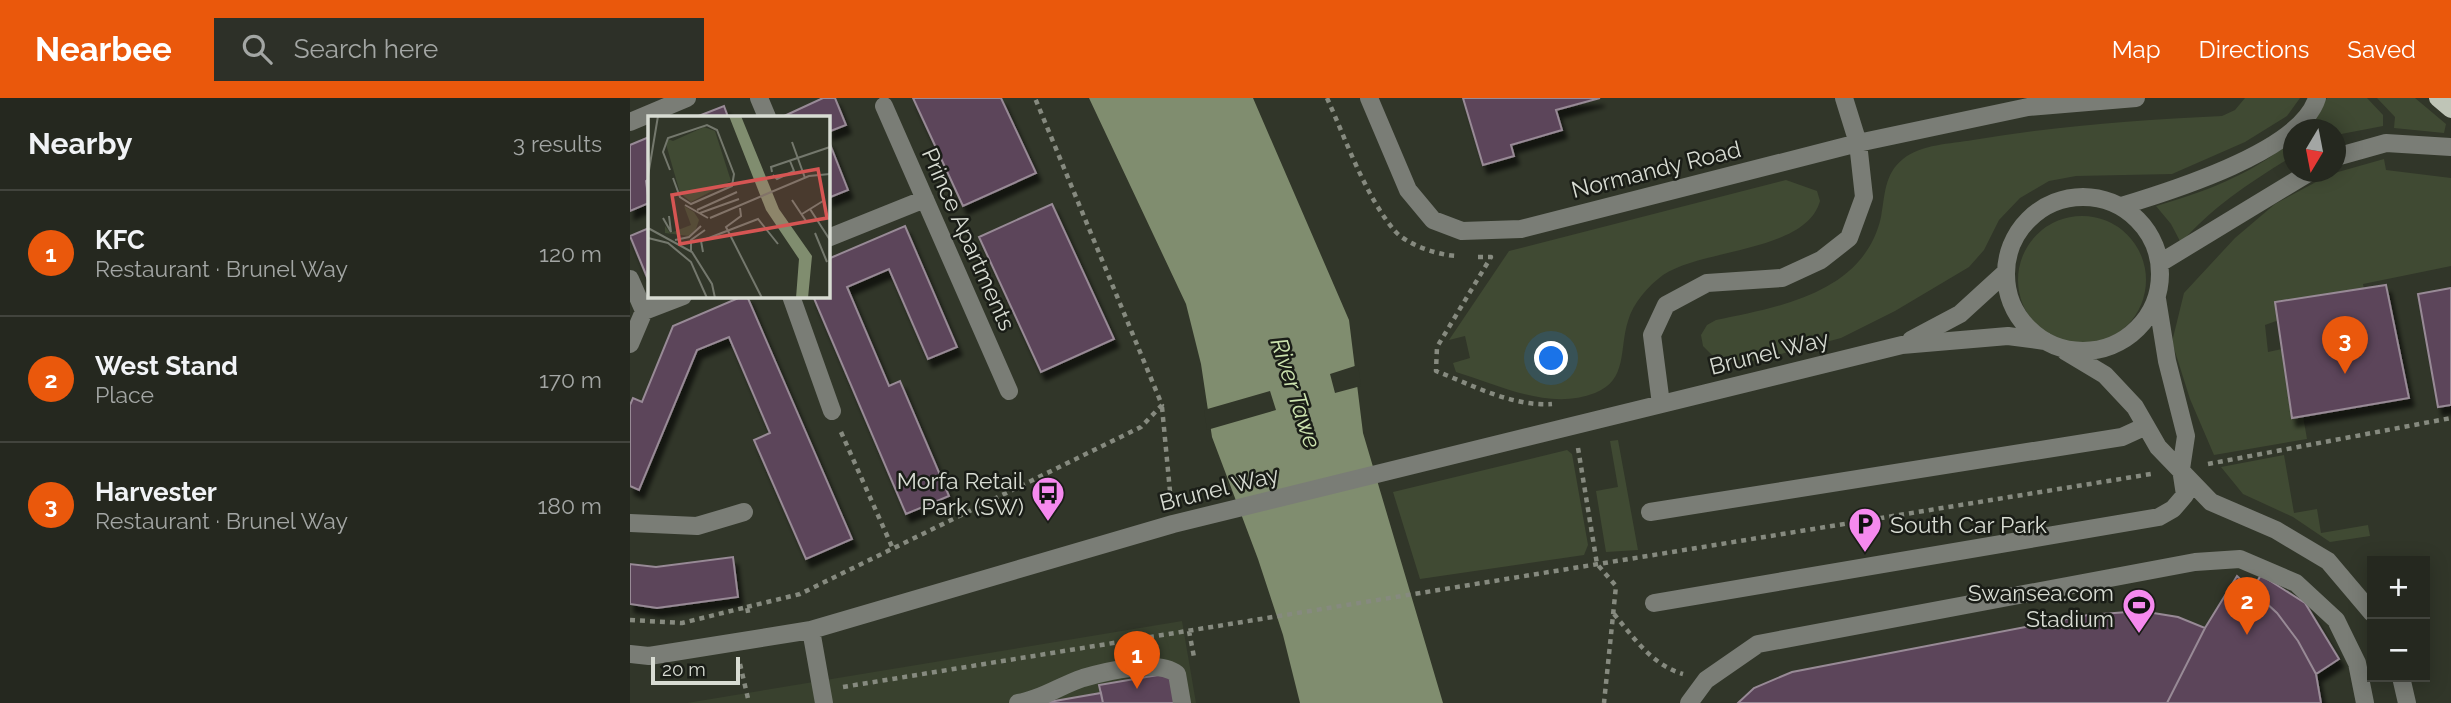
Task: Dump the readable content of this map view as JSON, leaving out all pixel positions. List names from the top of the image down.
{
  "streets": {
    "street": ["Normandy Road", "Prince Apartments", "Brunel Way"]
  },
  "water": ["River Tawe"],
  "places": {
    "bus stop": ["Morfa Retail Park (SW)"],
    "parking": ["South Car Park"],
    "sports": ["Swansea.com Stadium"]
  },
  "scale_bar": "20 m",
  "north": "bottom",
  "page": {
    "header": "Nearbee",
    "search": "Search here",
    "nav": ["Map", "Directions", "Saved"],
    "heading": ["Nearby", "3 results"],
    "list": [
      {
        "mark": "1",
        "name": "KFC",
        "note": "Restaurant · Brunel Way",
        "value": "120 m"
      },
      {
        "mark": "2",
        "name": "West Stand",
        "note": "Place",
        "value": "170 m"
      },
      {
        "mark": "3",
        "name": "Harvester",
        "note": "Restaurant · Brunel Way",
        "value": "180 m"
      }
    ],
    "pins": ["3", "2", "1"],
    "map_buttons": ["+", "−"],
    "scale": "20 m"
  }
}
